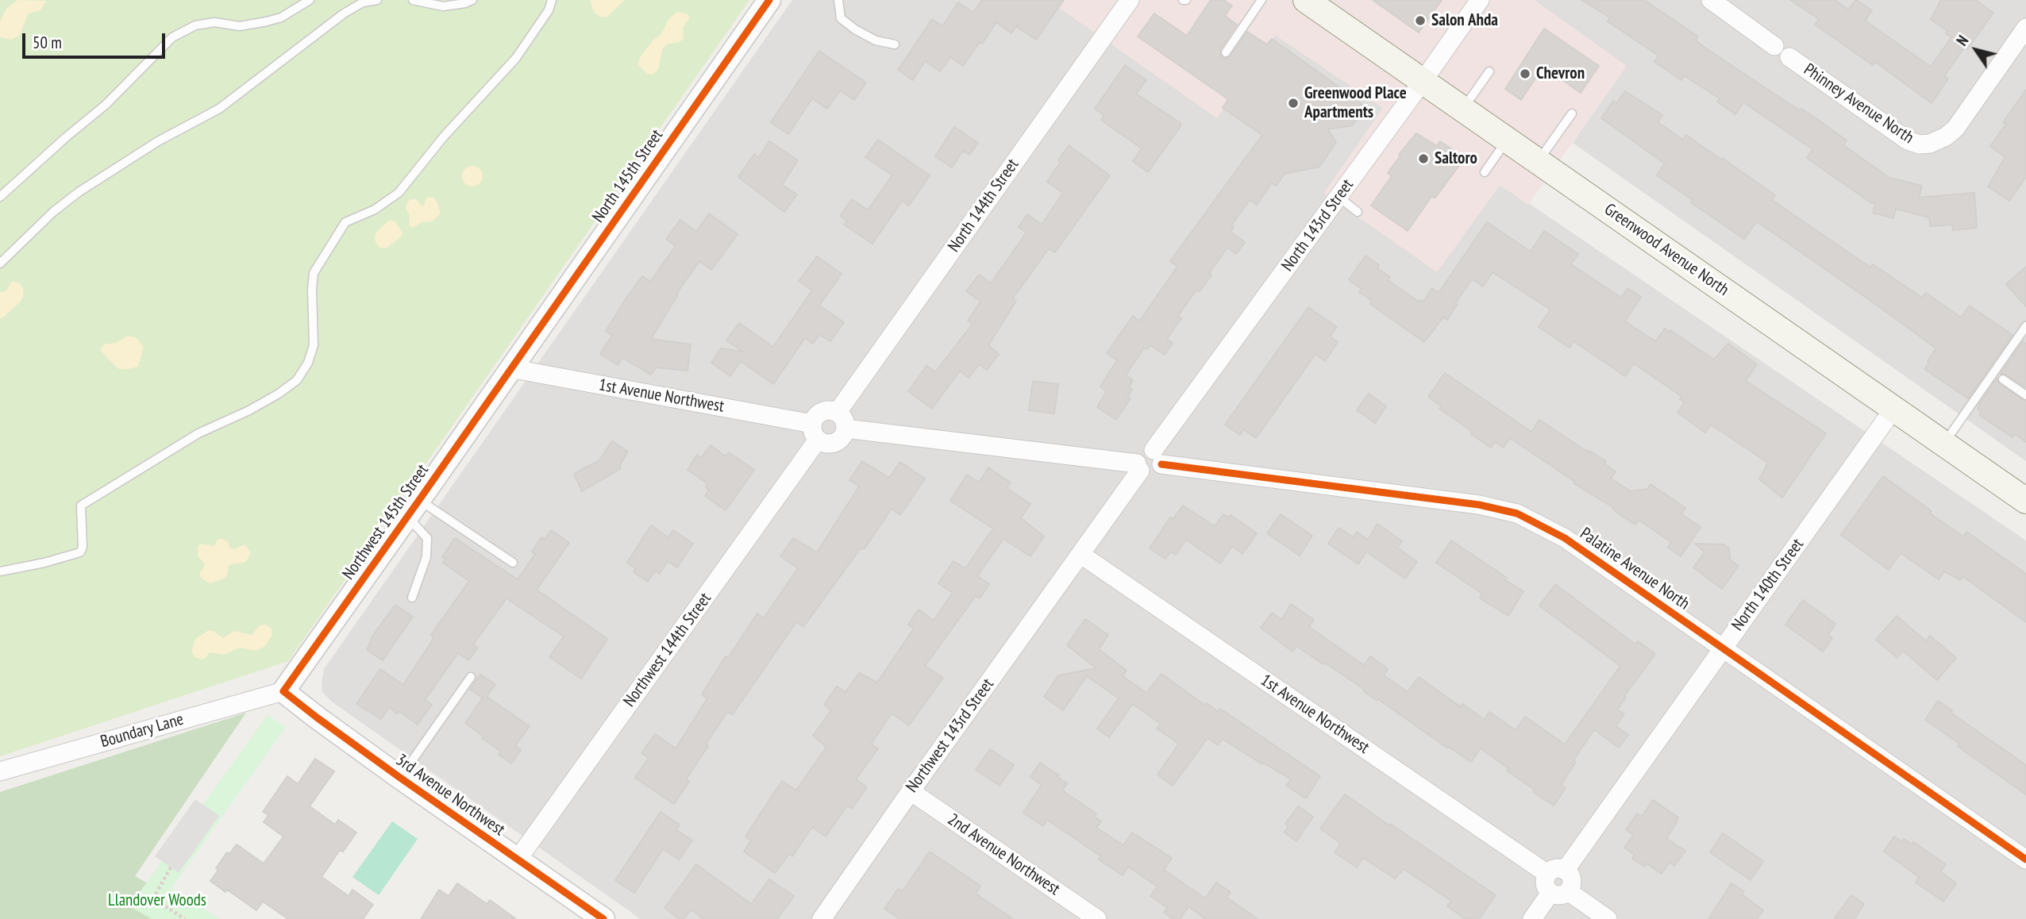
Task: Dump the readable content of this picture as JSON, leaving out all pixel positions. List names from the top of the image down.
{
  "streets": {
    "main road": ["Greenwood Avenue North"],
    "street": [
      "Phinney Avenue North",
      "North 145th Street",
      "North 144th Street",
      "North 143rd Street",
      "1st Avenue Northwest",
      "Northwest 145th Street",
      "Palatine Avenue North",
      "North 140th Street",
      "Northwest 144th Street",
      "Boundary Lane",
      "Northwest 143rd Street",
      "3rd Avenue Northwest",
      "2nd Avenue Northwest"
    ]
  },
  "crossings": [
    ["North 145th Street", "1st Avenue Northwest"],
    ["North 145th Street", "Northwest 145th Street"],
    ["North 144th Street", "1st Avenue Northwest"],
    ["North 144th Street", "Northwest 144th Street"],
    ["North 143rd Street", "Greenwood Avenue North"],
    ["North 143rd Street", "Palatine Avenue North"],
    ["Greenwood Avenue North", "North 140th Street"],
    ["1st Avenue Northwest", "Northwest 145th Street"],
    ["1st Avenue Northwest", "North 140th Street"],
    ["1st Avenue Northwest", "Northwest 144th Street"],
    ["1st Avenue Northwest", "Northwest 143rd Street"],
    ["Northwest 145th Street", "Boundary Lane"],
    ["Northwest 145th Street", "3rd Avenue Northwest"],
    ["Palatine Avenue North", "North 140th Street"],
    ["Northwest 144th Street", "3rd Avenue Northwest"],
    ["Boundary Lane", "3rd Avenue Northwest"],
    ["Northwest 143rd Street", "2nd Avenue Northwest"]
  ],
  "parks": ["Llandover Woods"],
  "places": [
    "Salon Ahda",
    "Chevron",
    "Greenwood Place Apartments",
    "Saltoro"
  ],
  "scale_bar": "50 m",
  "north": "top left"
}
